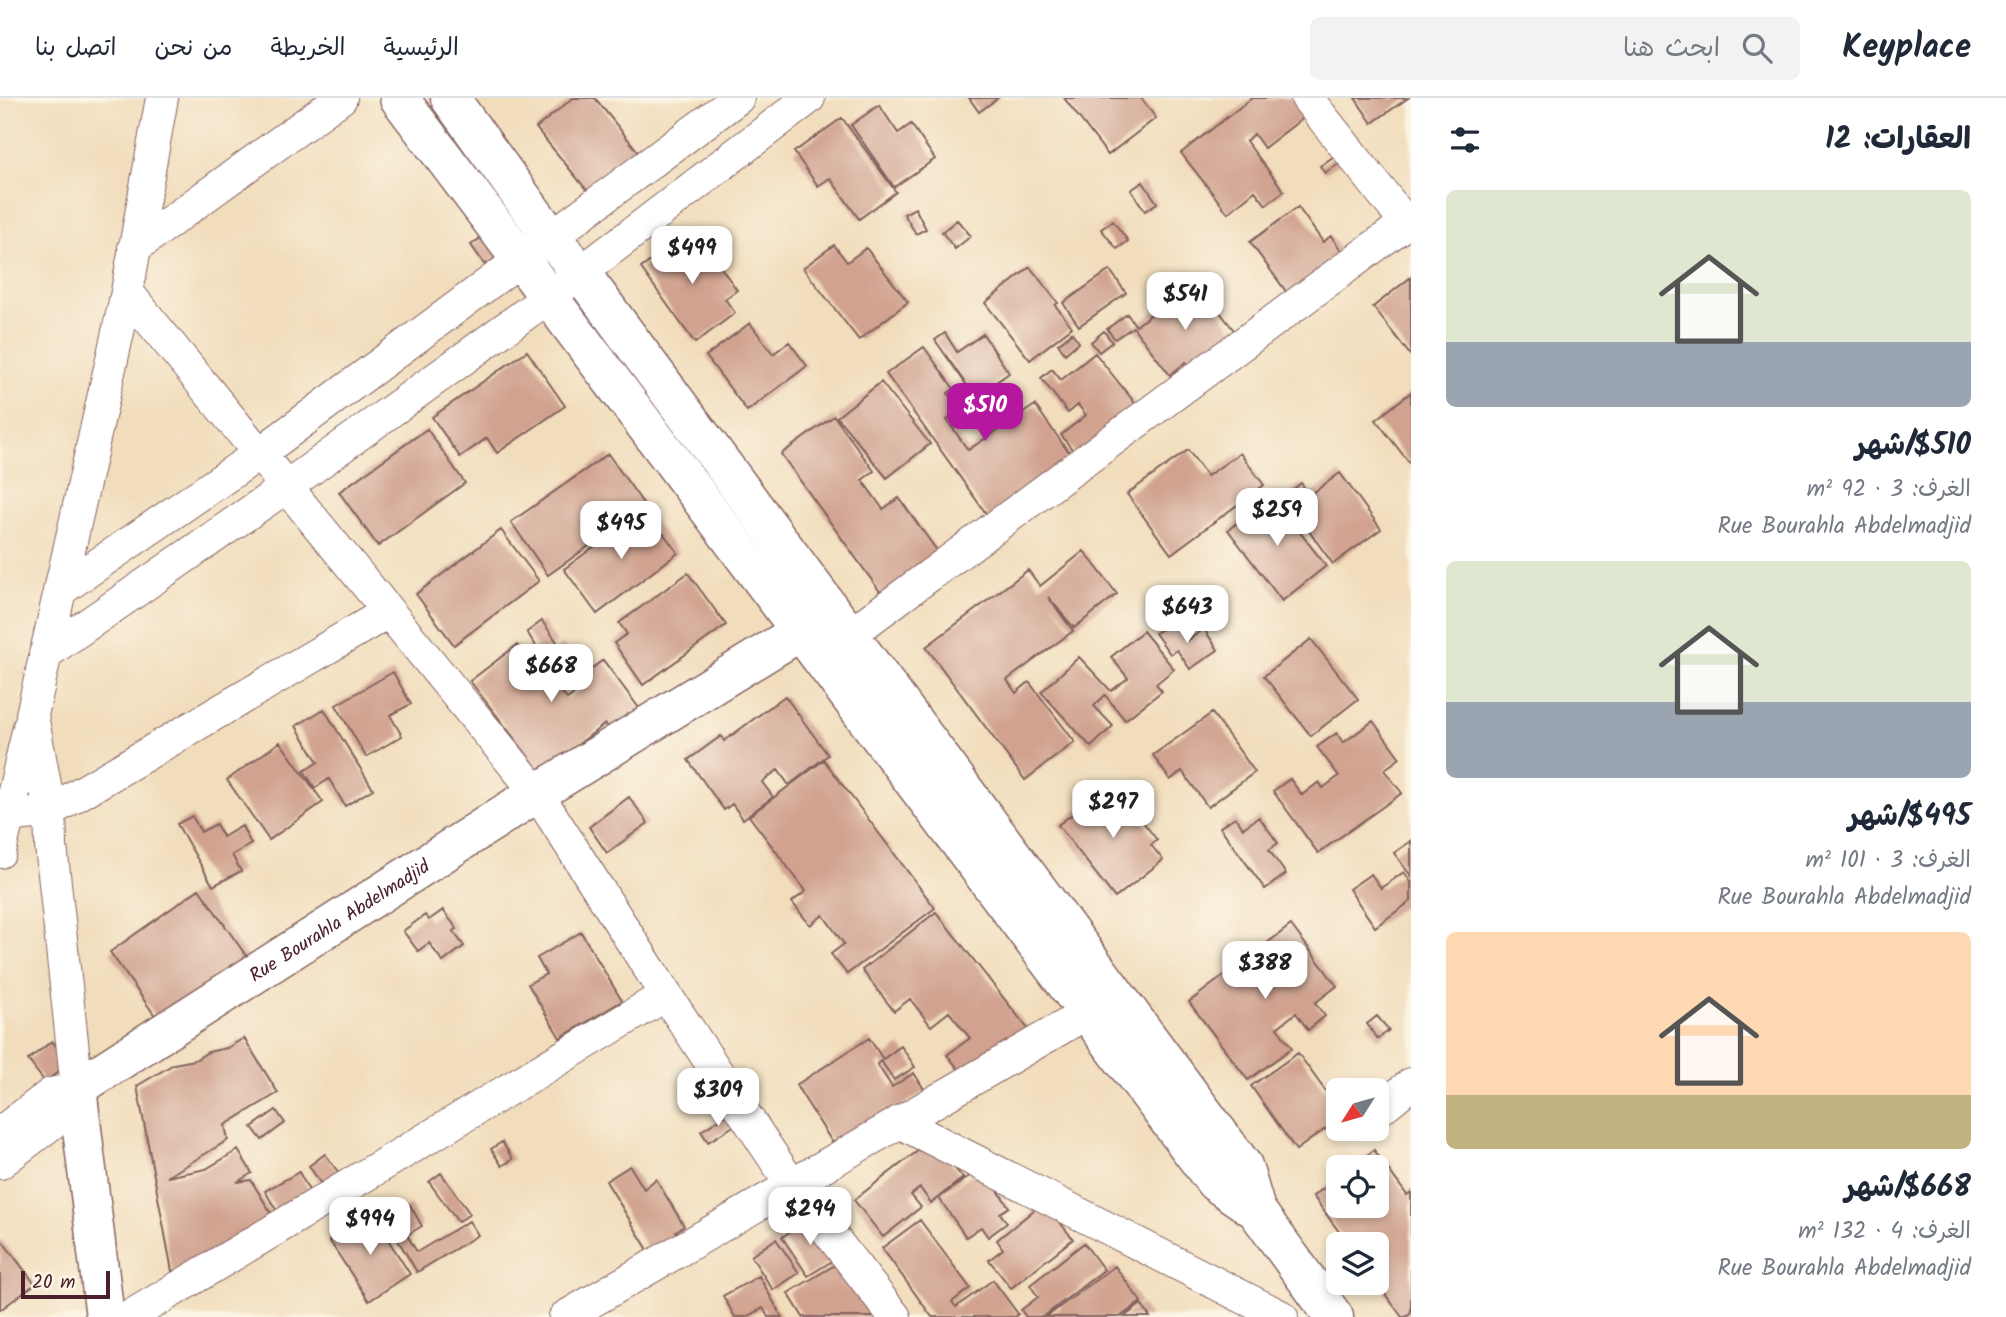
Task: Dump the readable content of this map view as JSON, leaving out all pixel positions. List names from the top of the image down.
{
  "streets": {
    "street": ["Rue Bourahla Abdelmadjid"]
  },
  "scale_bar": "20 m",
  "north": "bottom left",
  "page": {
    "header": "Keyplace",
    "search": "ابحث هنا",
    "nav": [
      "الرئيسية",
      "الخريطة",
      "من نحن",
      "اتصل بنا"
    ],
    "heading": "العقارات: 12",
    "list": [
      {
        "name": "$510/شهر",
        "note": "الغرف: 3 · 92 m² · Rue Bourahla Abdelmadjid"
      },
      {
        "name": "$495/شهر",
        "note": "الغرف: 3 · 101 m² · Rue Bourahla Abdelmadjid"
      },
      {
        "name": "$668/شهر",
        "note": "الغرف: 4 · 132 m² · Rue Bourahla Abdelmadjid"
      }
    ],
    "price": [
      "$499",
      "$541",
      "$510",
      "$259",
      "$495",
      "$643",
      "$668",
      "$297",
      "$388",
      "$309",
      "$294",
      "$994"
    ],
    "scale": "20 m"
  }
}
